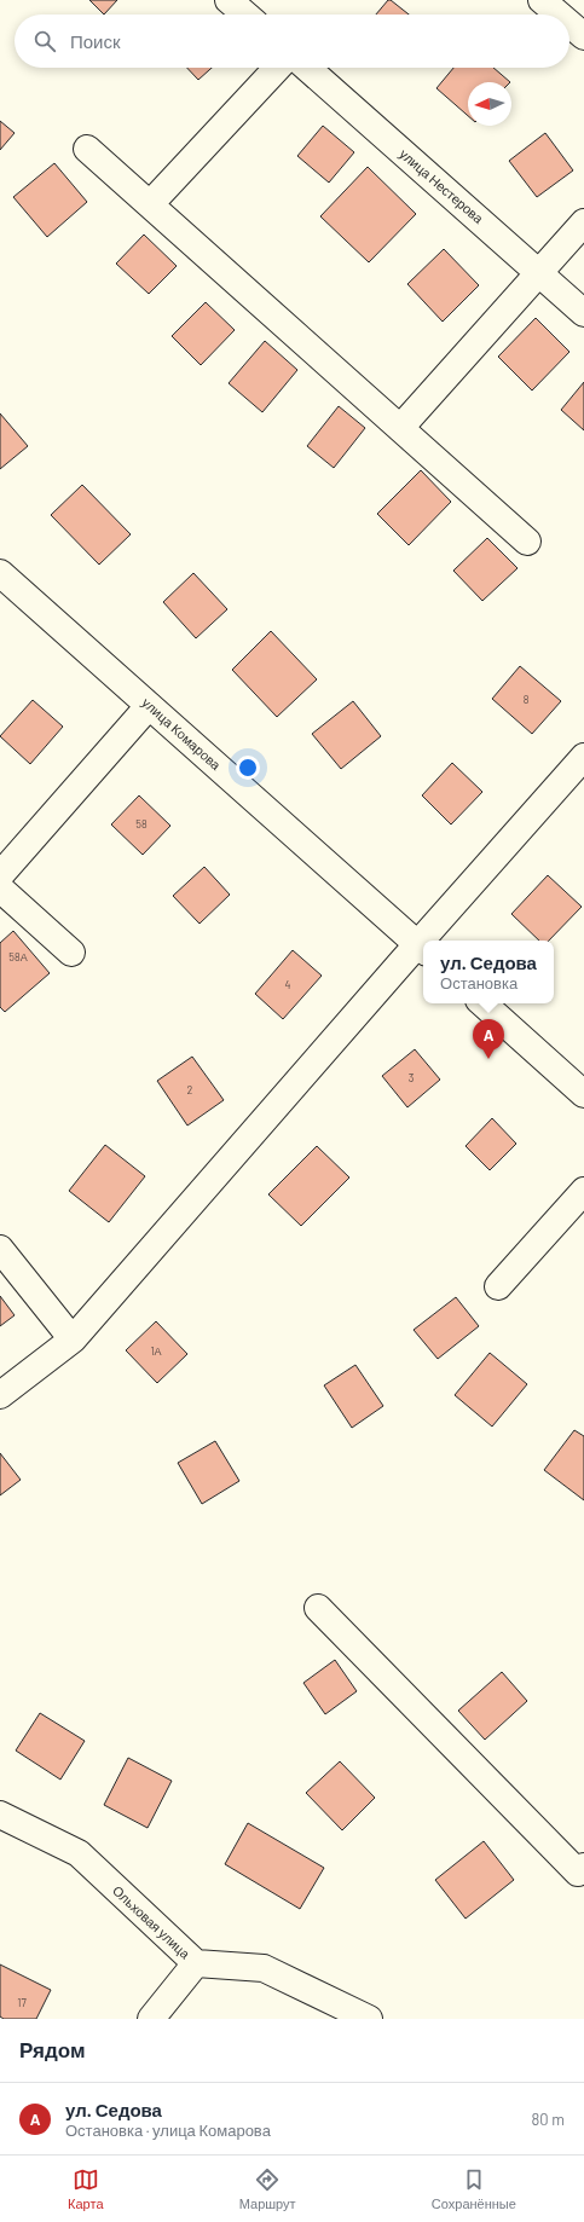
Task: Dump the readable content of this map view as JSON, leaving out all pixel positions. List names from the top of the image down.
{
  "streets": {
    "street": ["улица Нестерова", "улица Комарова", "Ольховая улица"]
  },
  "house_numbers": [
    "8",
    "58",
    "58А",
    "4",
    "3",
    "2",
    "1А",
    "17"
  ],
  "north": "left",
  "page": {
    "search": "Поиск",
    "popup": ["ул. Седова", "Остановка"],
    "pins": "A",
    "heading": "Рядом",
    "list": [
      {
        "mark": "A",
        "name": "ул. Седова",
        "note": "Остановка · улица Комарова",
        "value": "80 m"
      }
    ],
    "nav": ["Карта", "Маршрут", "Сохранённые"]
  }
}
